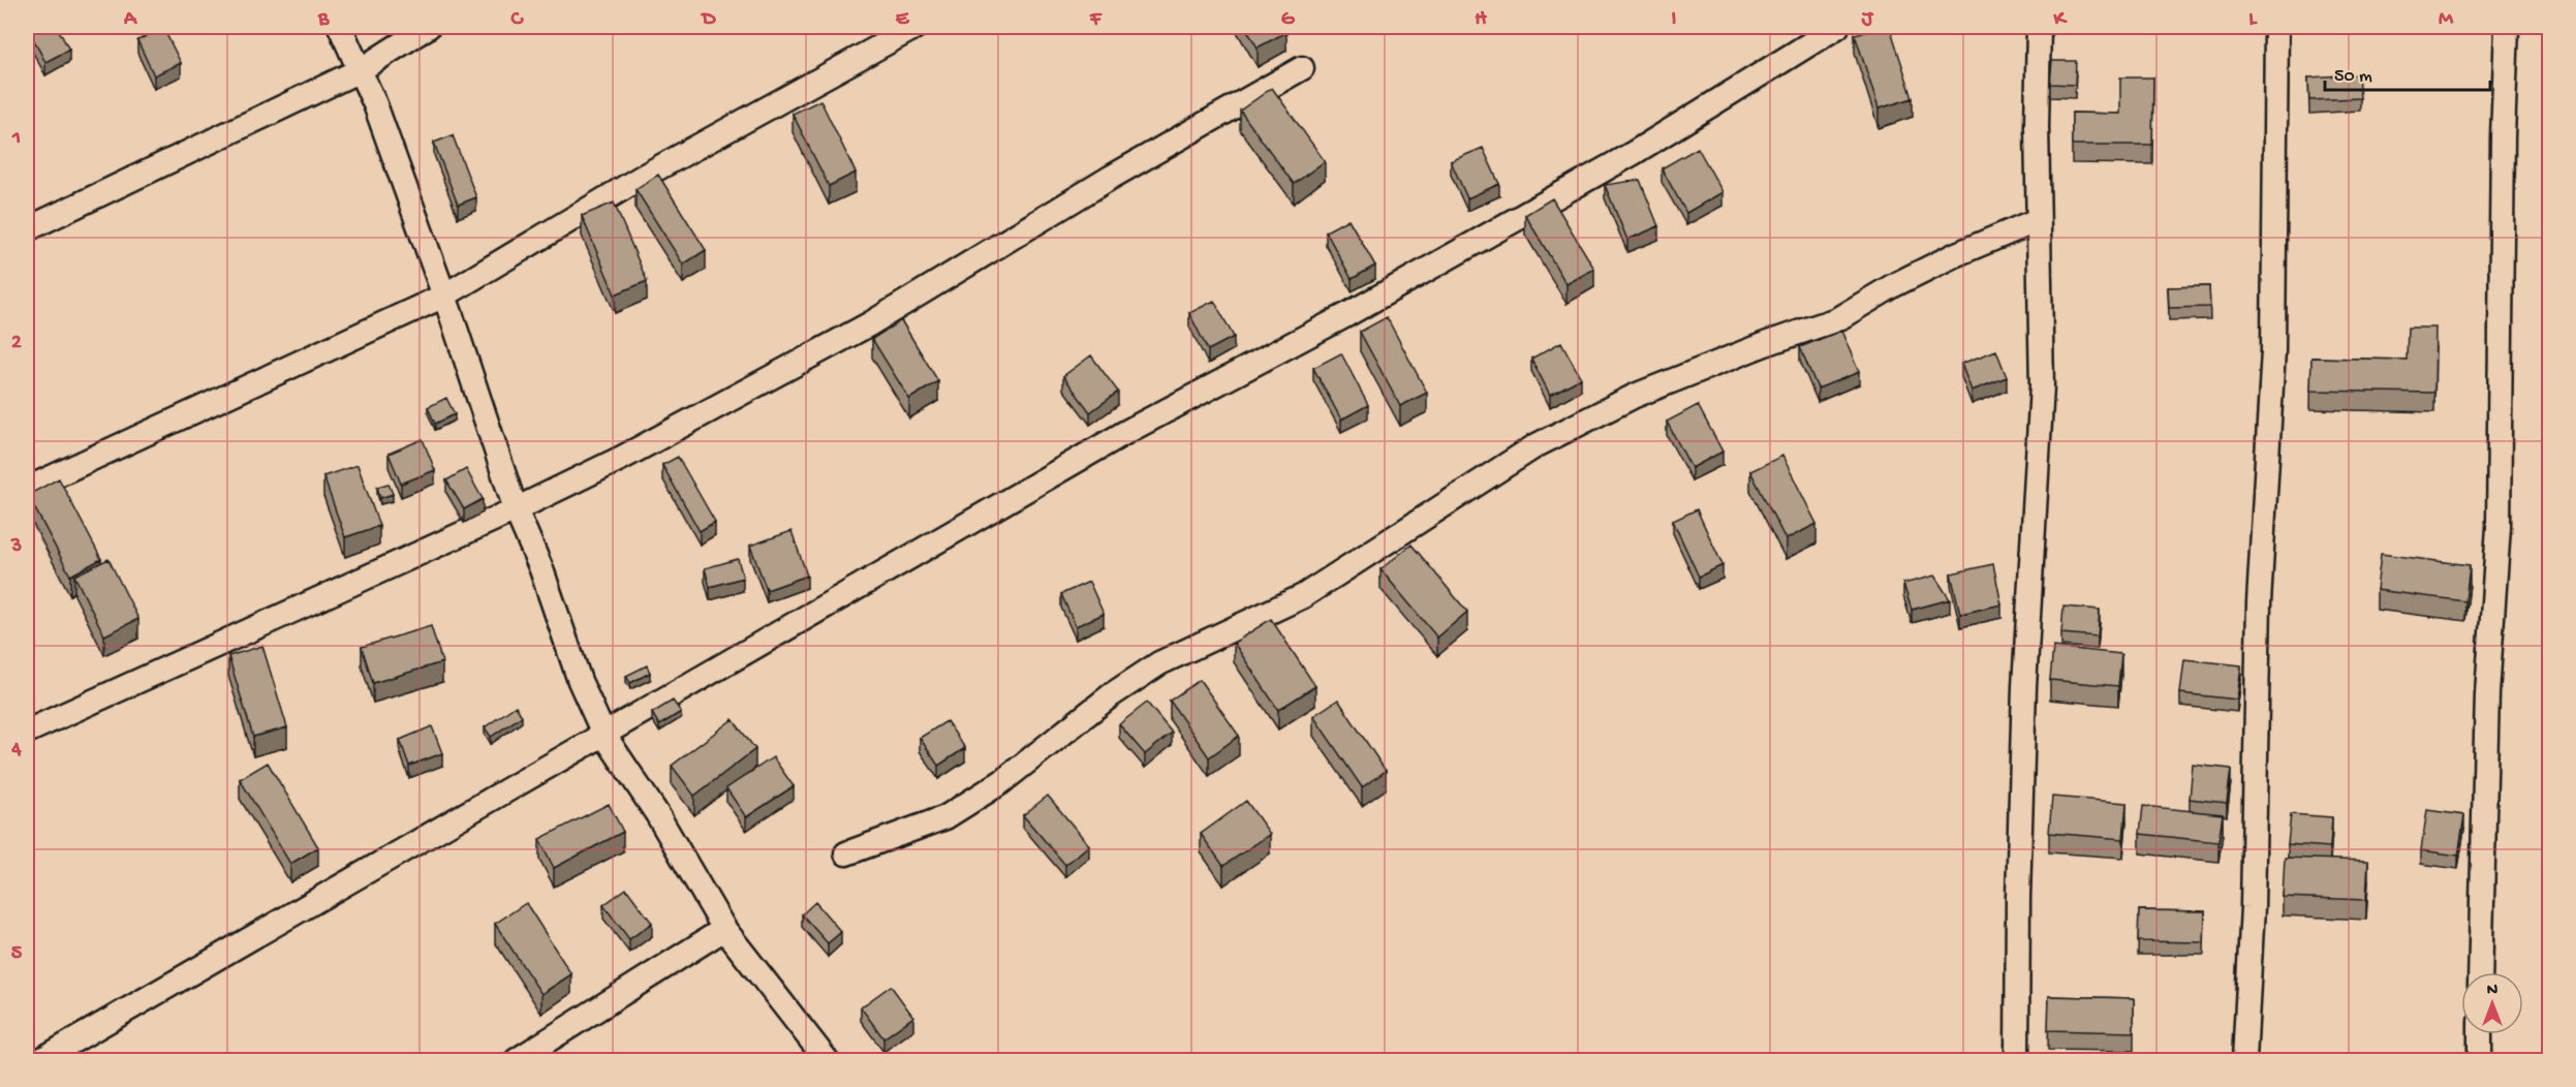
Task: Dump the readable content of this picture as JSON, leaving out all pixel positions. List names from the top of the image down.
{
  "scale_bar": "50 m",
  "north": "top",
  "grid": {
    "columns": [
      "A",
      "B",
      "C",
      "D",
      "E",
      "F",
      "G",
      "H",
      "I",
      "J",
      "K",
      "L",
      "M"
    ],
    "rows": [
      "1",
      "2",
      "3",
      "4",
      "5"
    ]
  }
}
